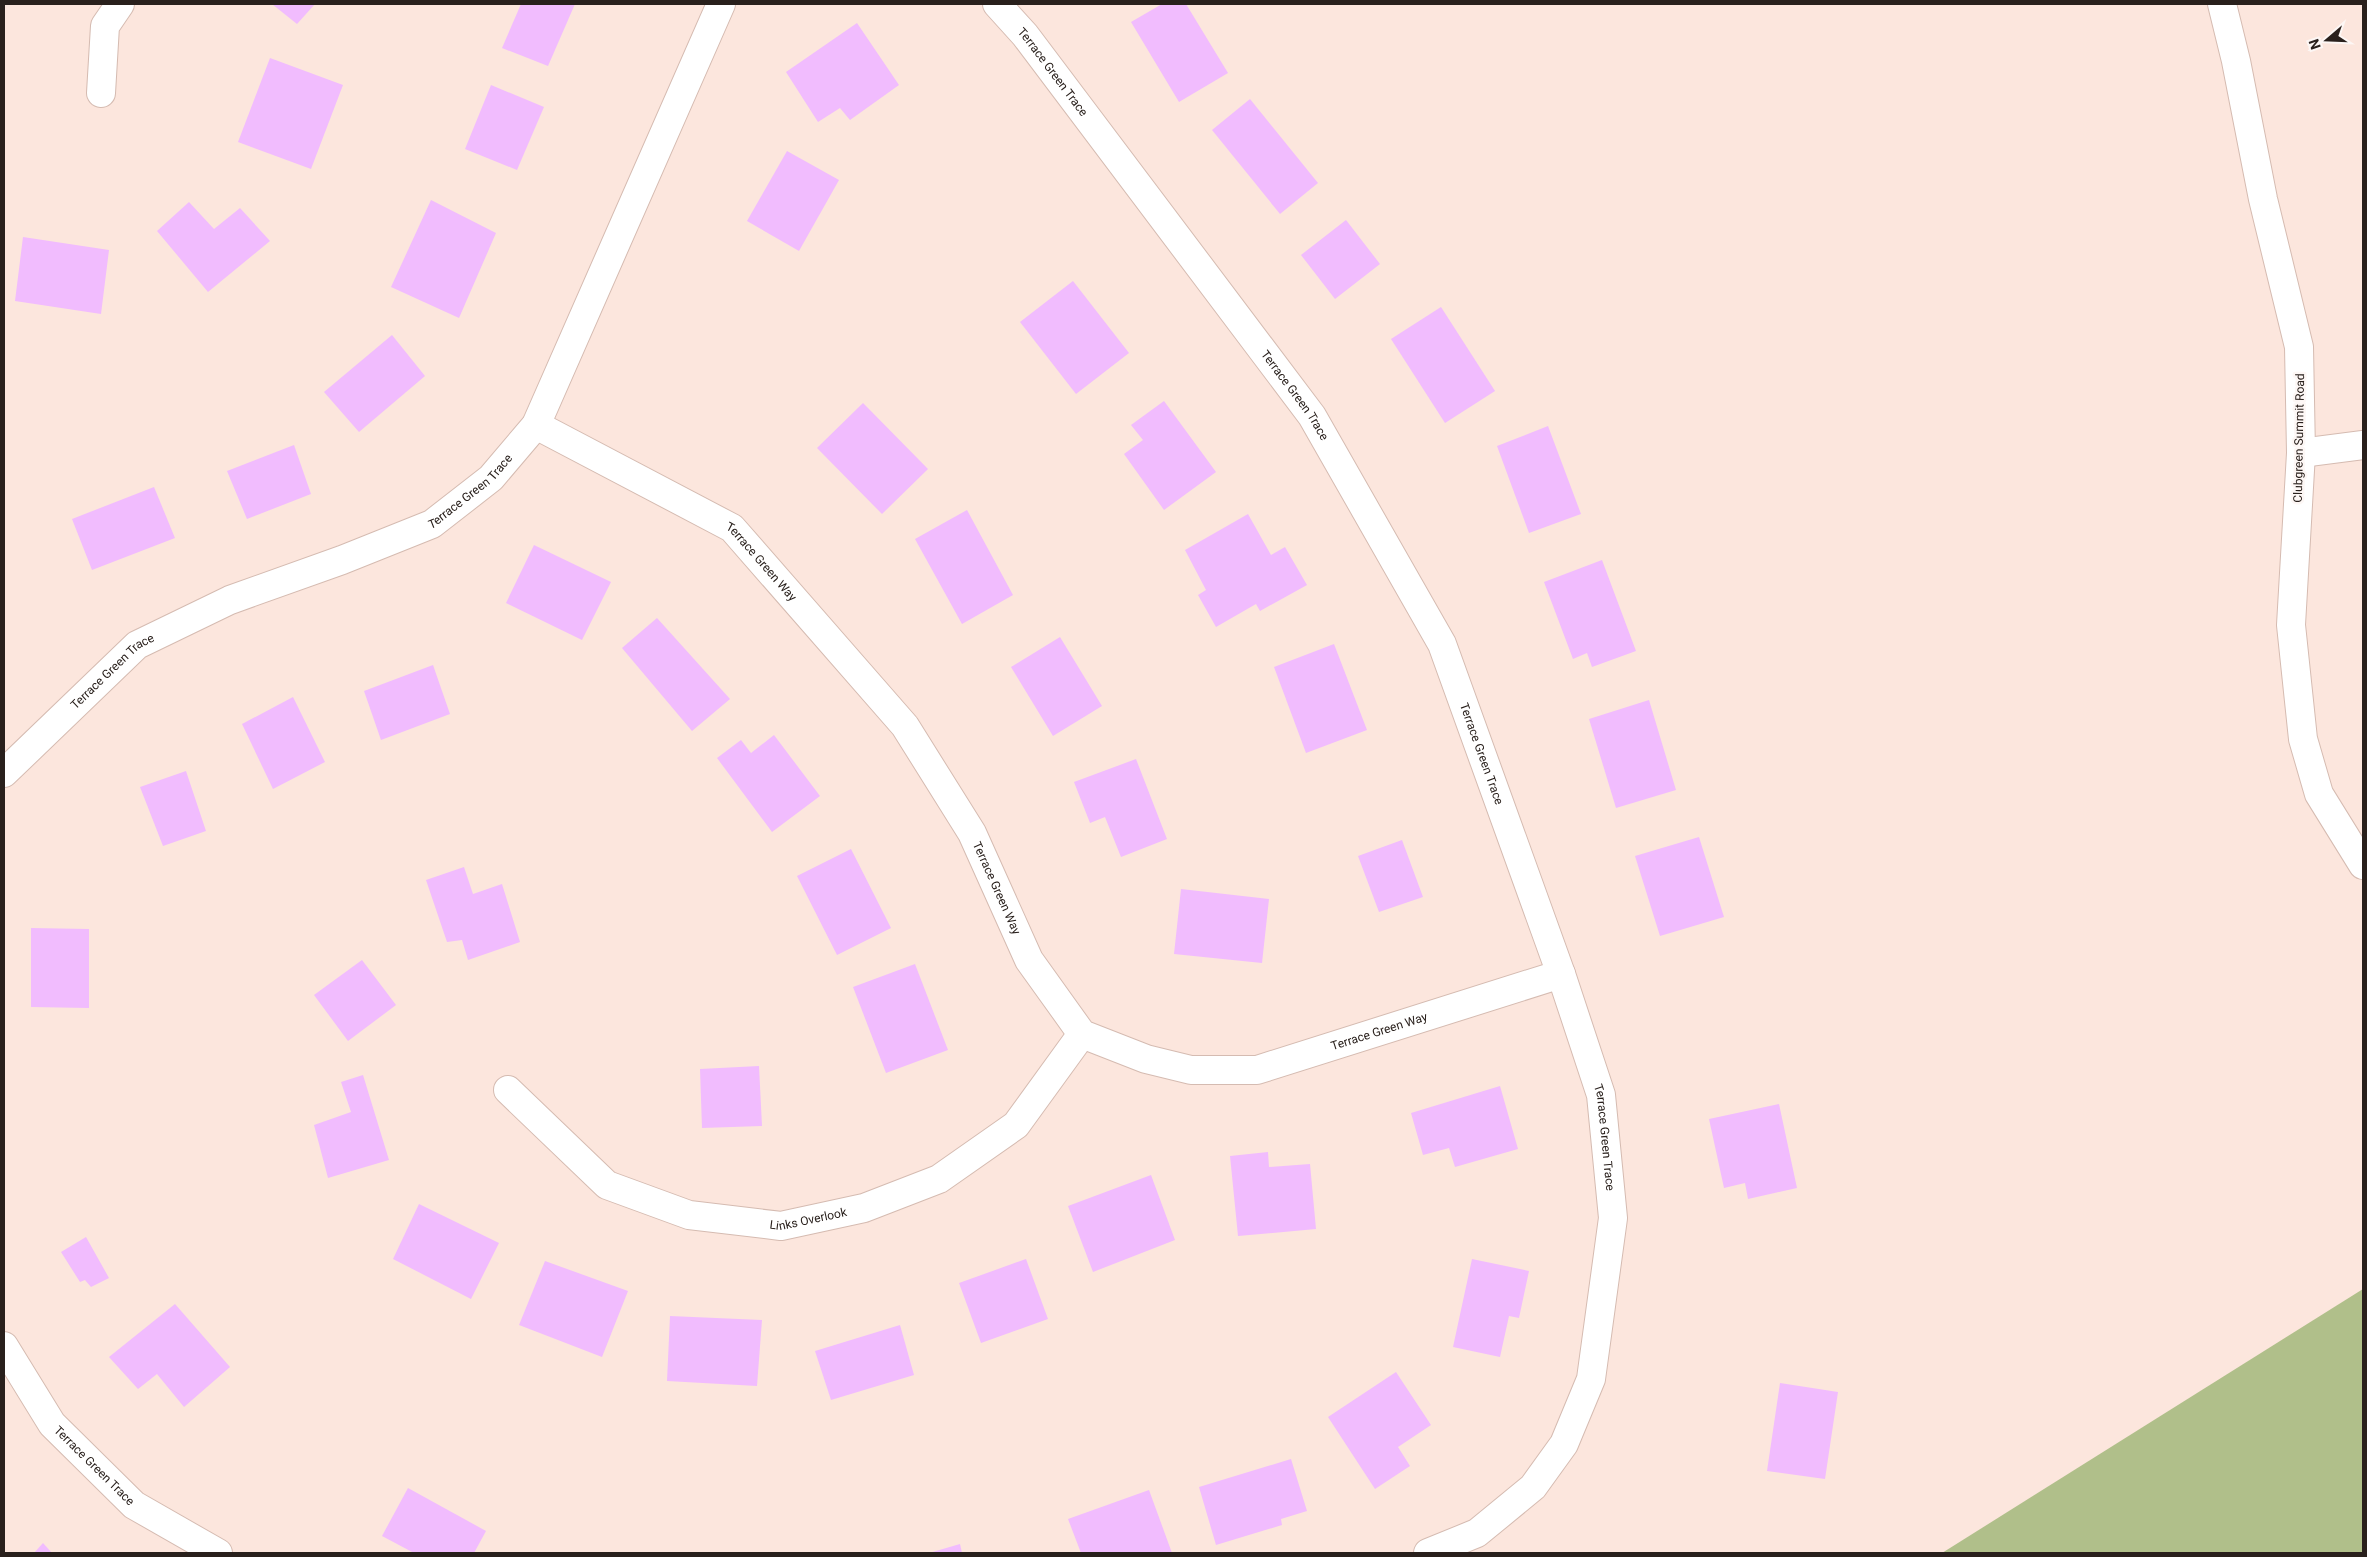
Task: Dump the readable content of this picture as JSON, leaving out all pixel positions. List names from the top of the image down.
{
  "streets": {
    "street": [
      "Terrace Green Trace",
      "Clubgreen Summit Road",
      "Terrace Green Way",
      "Links Overlook"
    ]
  },
  "crossings": [
    ["Terrace Green Trace", "Terrace Green Way"],
    ["Terrace Green Way", "Links Overlook"]
  ],
  "north": "left"
}
